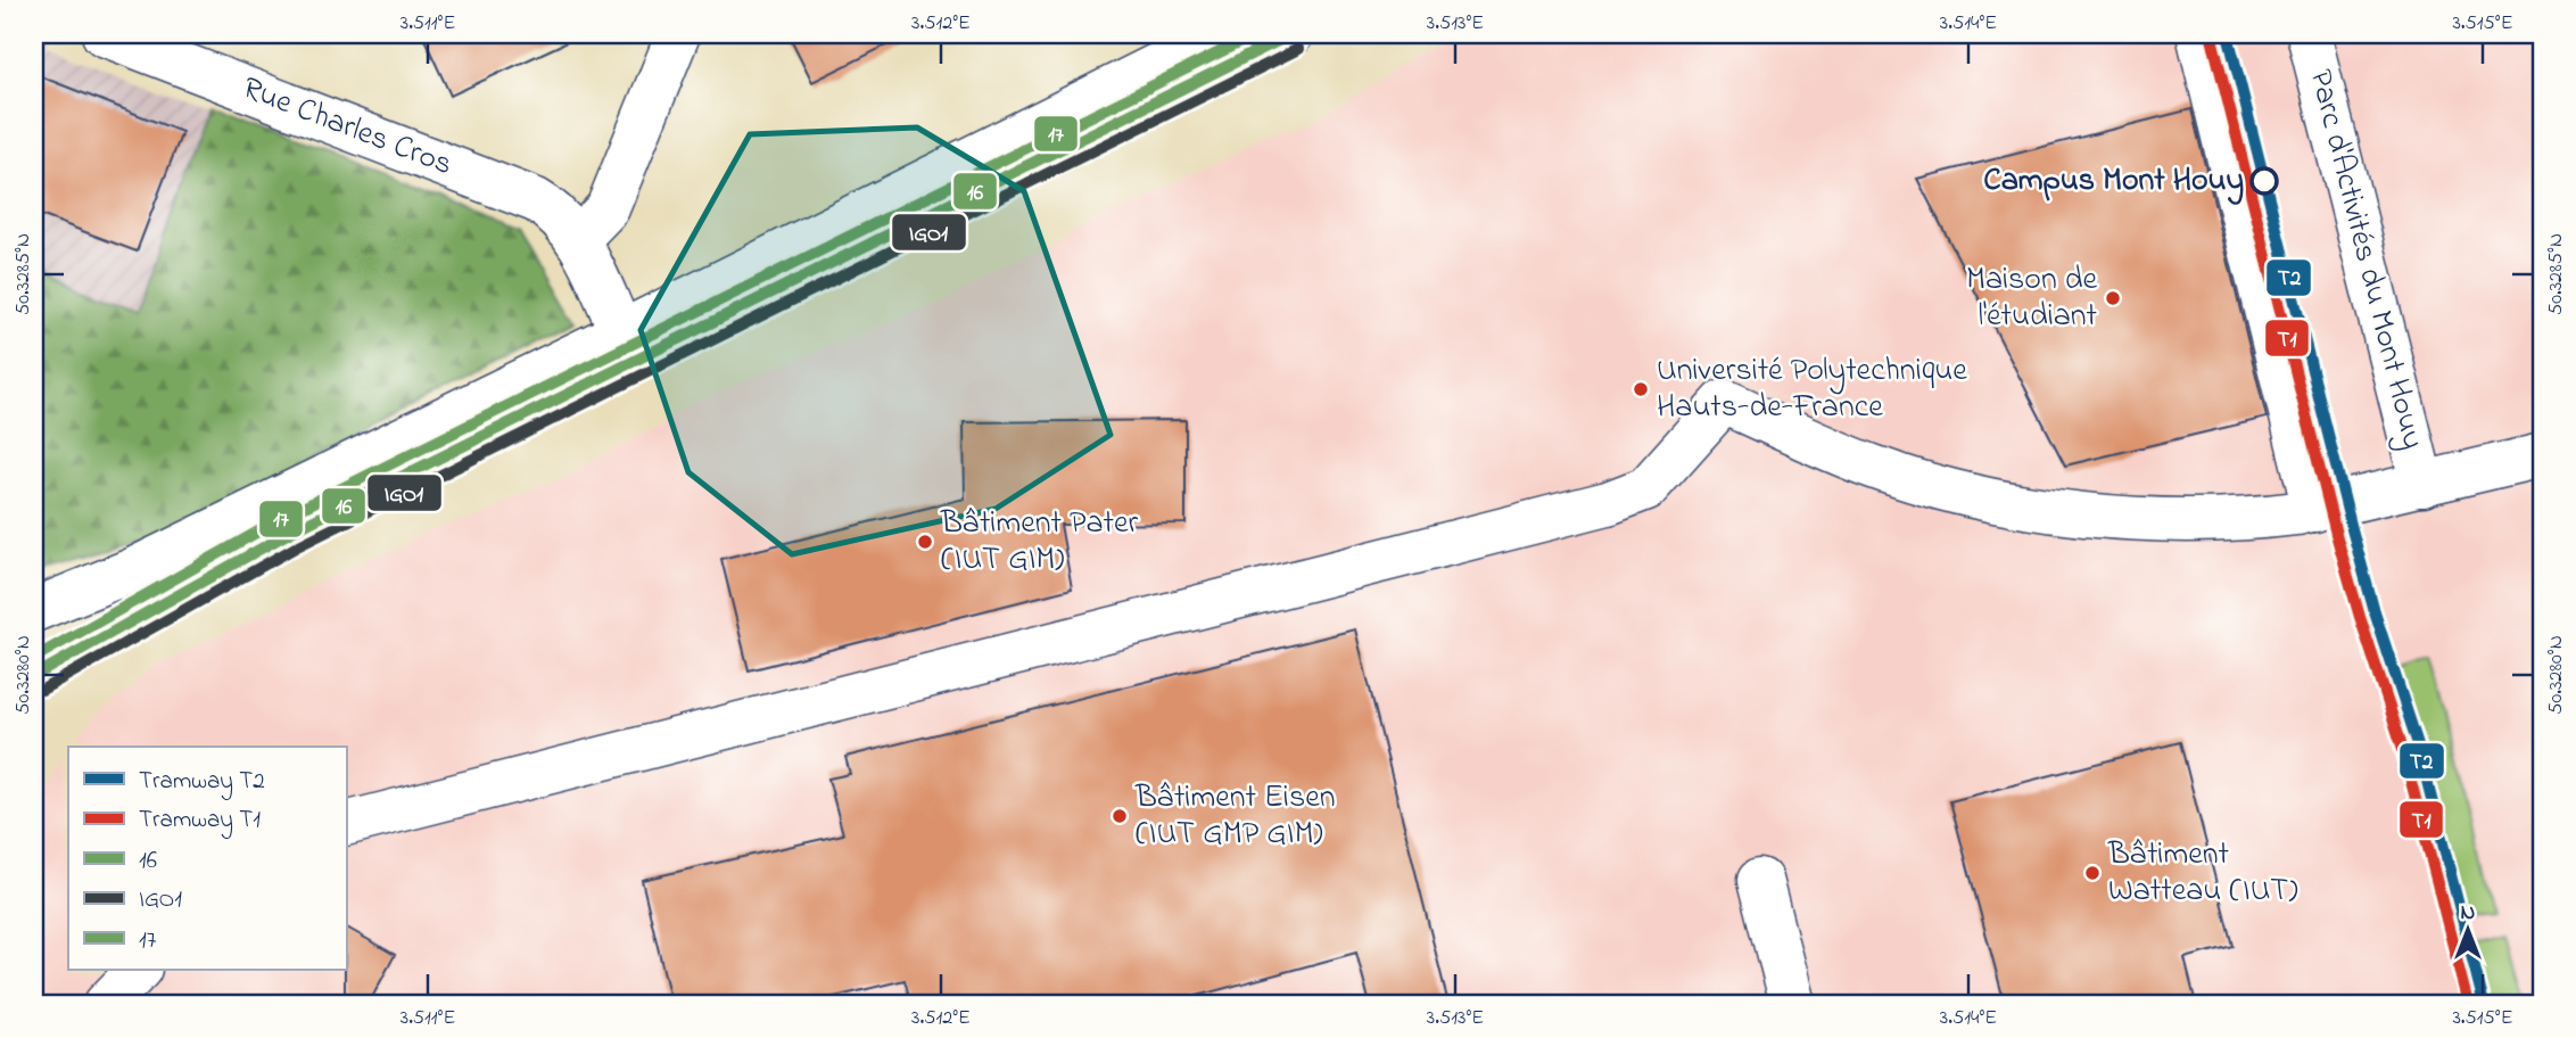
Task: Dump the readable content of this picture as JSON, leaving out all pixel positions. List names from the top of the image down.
{
  "streets": {
    "street": ["Rue Charles Cros", "Parc d'Activités du Mont Houy"]
  },
  "places": [
    "Campus Mont Houy",
    "Maison de l'étudiant",
    "Université Polytechnique Hauts-de-France",
    "Bâtiment Pater (IUT GIM)",
    "Bâtiment Eisen (IUT GMP GIM)",
    "Bâtiment Watteau (IUT)"
  ],
  "lines": [
    "tram line T2",
    "transit line 16",
    "transit line 17",
    "tram line T1",
    "transit line IGO1"
  ],
  "legend": [
    "Tramway T2",
    "Tramway T1",
    "16",
    "IGO1",
    "17"
  ],
  "north": "top",
  "coordinates": [
    "3.511°E",
    "3.512°E",
    "3.513°E",
    "3.514°E",
    "3.515°E",
    "50.3285°N",
    "50.3280°N"
  ]
}
